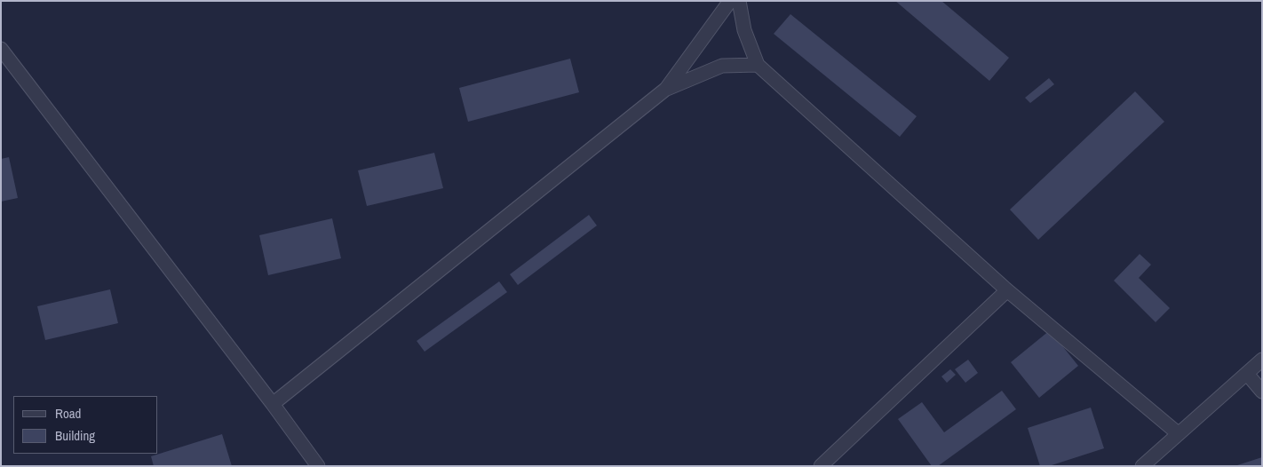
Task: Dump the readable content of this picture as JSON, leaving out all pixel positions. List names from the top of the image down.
{
  "legend": ["Road", "Building"]
}
